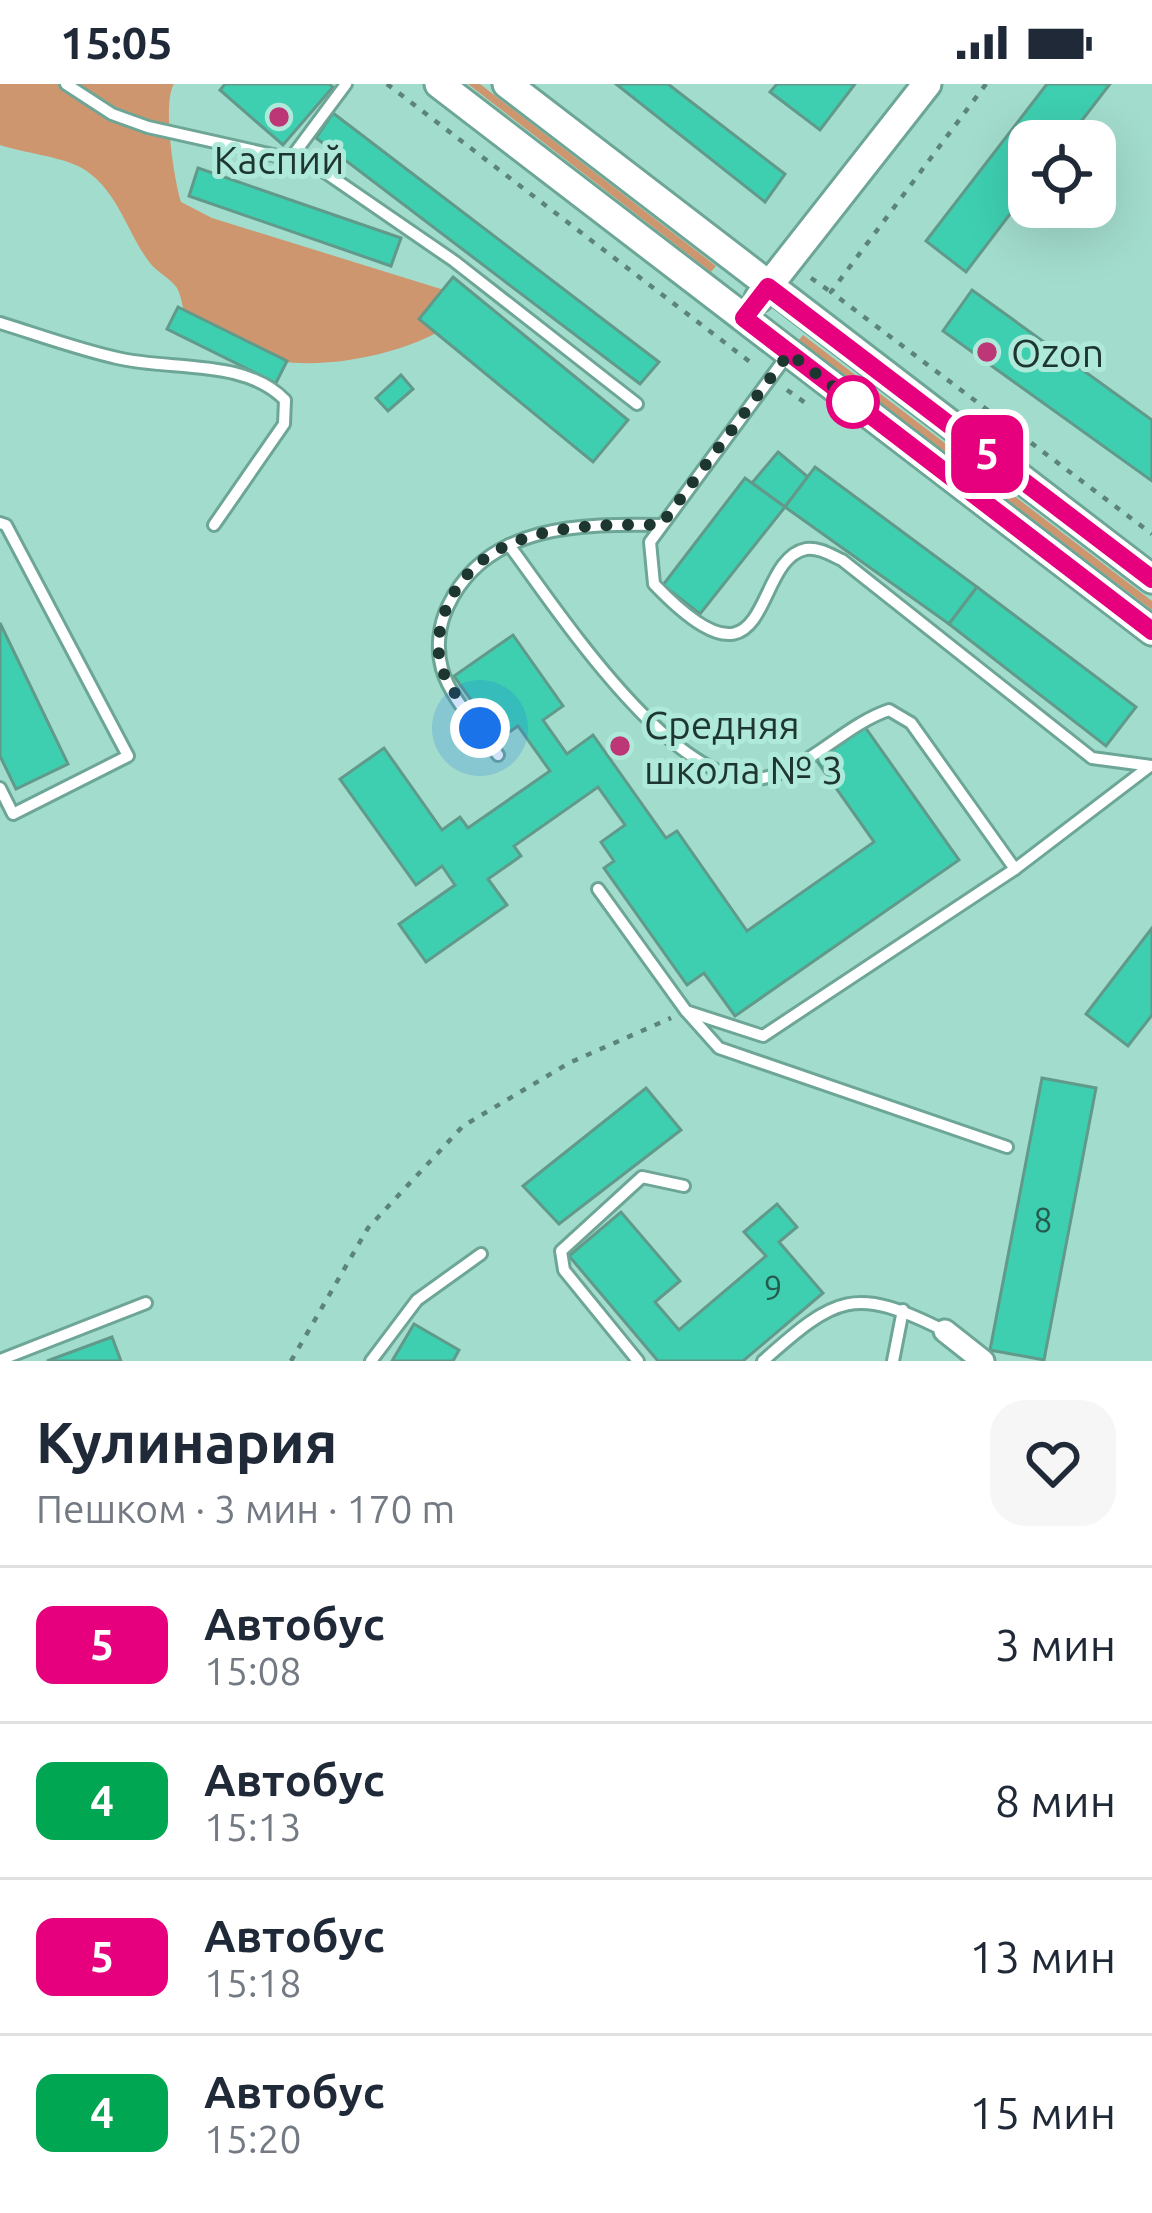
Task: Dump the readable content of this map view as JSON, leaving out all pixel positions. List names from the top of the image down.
{
  "places": ["Каспий", "Ozon", "Средняя школа № 3"],
  "lines": ["bus line 5"],
  "house_numbers": ["8", "9"],
  "page": {
    "status": "15:05",
    "on_map": "5",
    "heading": ["Кулинария", "Пешком · 3 мин · 170 m"],
    "list": [
      {
        "mark": "5",
        "name": "Автобус",
        "note": "15:08",
        "value": "3 мин"
      },
      {
        "mark": "4",
        "name": "Автобус",
        "note": "15:13",
        "value": "8 мин"
      },
      {
        "mark": "5",
        "name": "Автобус",
        "note": "15:18",
        "value": "13 мин"
      },
      {
        "mark": "4",
        "name": "Автобус",
        "note": "15:20",
        "value": "15 мин"
      }
    ]
  }
}
